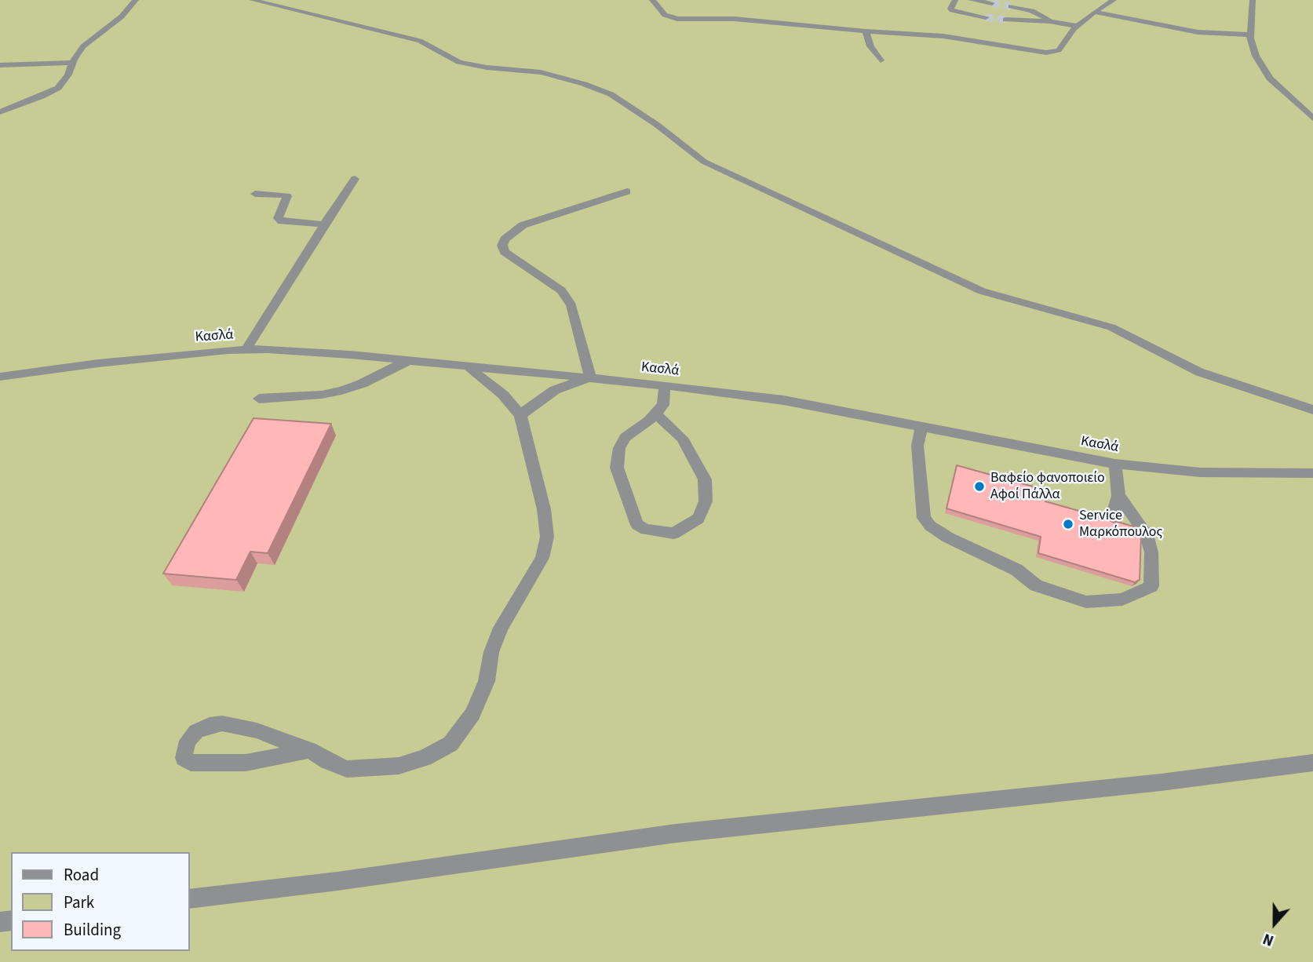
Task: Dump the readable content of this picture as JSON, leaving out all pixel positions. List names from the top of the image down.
{
  "streets": {
    "street": ["Κασλά"]
  },
  "places": ["Βαφείο φανοποιείο Αφοί Πάλλα", "Service Μαρκόπουλος"],
  "legend": ["Road", "Park", "Building"],
  "north": "bottom"
}
